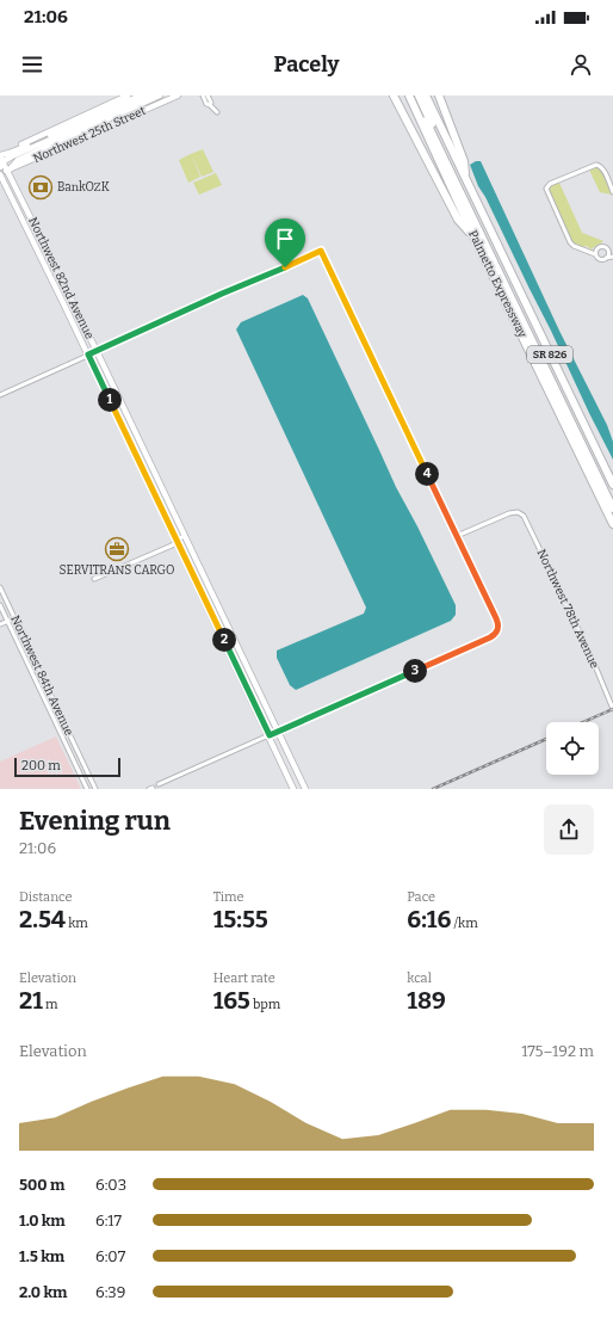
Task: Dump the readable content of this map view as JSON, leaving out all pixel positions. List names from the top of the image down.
{
  "streets": {
    "highway": ["Palmetto Expressway", "SR 826"],
    "street": [
      "Northwest 25th Street",
      "Northwest 82nd Avenue",
      "Northwest 78th Avenue",
      "Northwest 84th Avenue"
    ]
  },
  "crossings": [
    ["Northwest 25th Street", "Northwest 82nd Avenue"]
  ],
  "places": {
    "bank": ["BankOZK"],
    "office": ["SERVITRANS CARGO"]
  },
  "scale_bar": "200 m",
  "page": {
    "status": "21:06",
    "header": "Pacely",
    "pins": [
      "1",
      "4",
      "2",
      "3"
    ],
    "scale": "200 m",
    "heading": ["Evening run", "21:06"],
    "stats": [
      ["Distance", "2.54 km"],
      ["Time", "15:55"],
      ["Pace", "6:16 /km"],
      ["Elevation", "21 m"],
      ["Heart rate", "165 bpm"],
      ["kcal", "189"]
    ],
    "chart": ["Elevation", "175–192 m"],
    "list": [
      {
        "name": "500 m",
        "note": "6:03"
      },
      {
        "name": "1.0 km",
        "note": "6:17"
      },
      {
        "name": "1.5 km",
        "note": "6:07"
      },
      {
        "name": "2.0 km",
        "note": "6:39"
      }
    ]
  }
}
